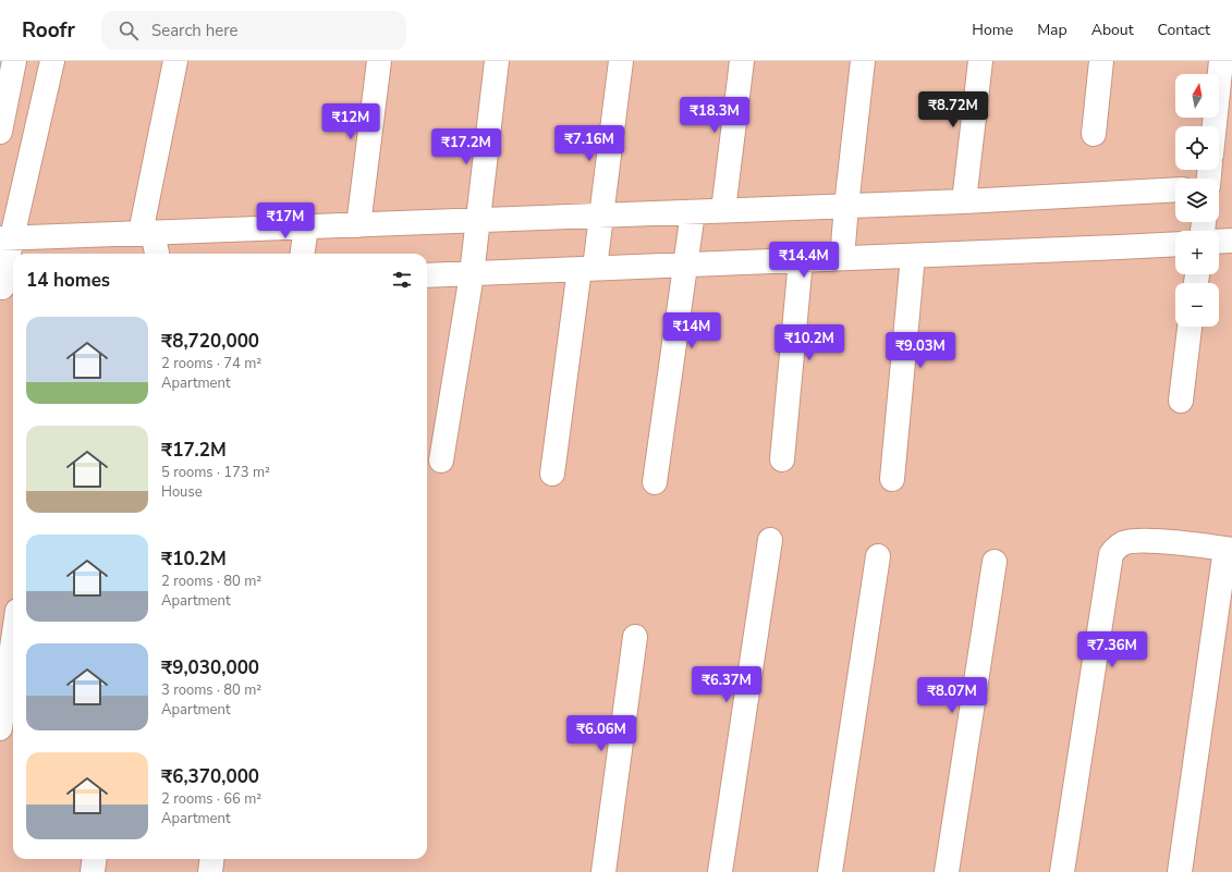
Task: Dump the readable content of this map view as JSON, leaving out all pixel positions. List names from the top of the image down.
{
  "north": "top",
  "page": {
    "header": "Roofr",
    "search": "Search here",
    "nav": [
      "Home",
      "Map",
      "About",
      "Contact"
    ],
    "map_buttons": ["+", "−"],
    "price": [
      "₹8.72M",
      "₹18.3M",
      "₹12M",
      "₹7.16M",
      "₹17.2M",
      "₹17M",
      "₹14.4M",
      "₹14M",
      "₹10.2M",
      "₹9.03M",
      "₹7.36M",
      "₹6.37M",
      "₹8.07M",
      "₹6.06M"
    ],
    "heading": "14 homes",
    "list": [
      {
        "name": "₹8,720,000",
        "note": "2 rooms · 74 m² · Apartment"
      },
      {
        "name": "₹17.2M",
        "note": "5 rooms · 173 m² · House"
      },
      {
        "name": "₹10.2M",
        "note": "2 rooms · 80 m² · Apartment"
      },
      {
        "name": "₹9,030,000",
        "note": "3 rooms · 80 m² · Apartment"
      },
      {
        "name": "₹6,370,000",
        "note": "2 rooms · 66 m² · Apartment"
      }
    ]
  }
}
